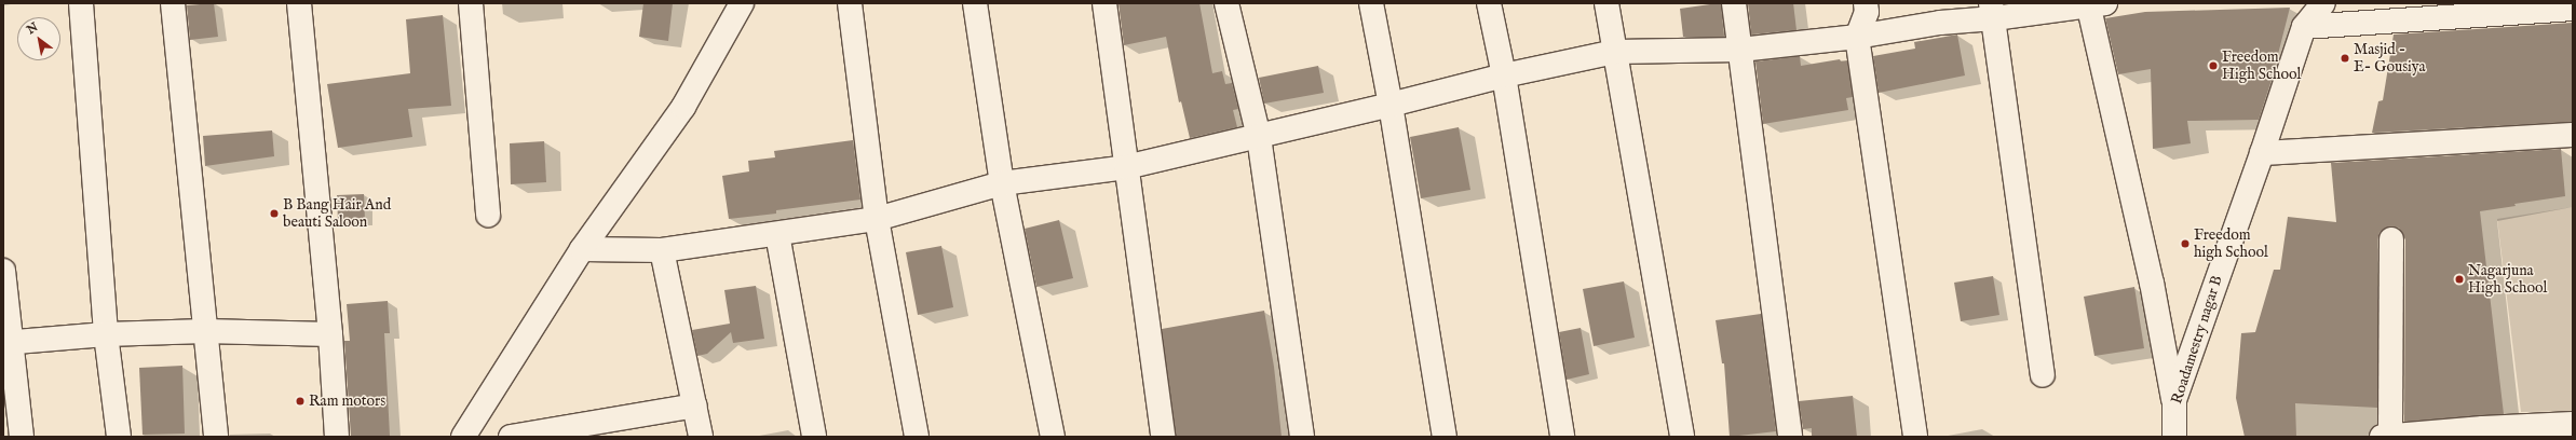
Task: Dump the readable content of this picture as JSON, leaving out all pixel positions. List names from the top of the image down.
{
  "streets": {
    "street": ["Roadamestry nagar B"]
  },
  "places": [
    "Masjid - E- Gousiya",
    "Freedom High School",
    "B Bang Hair And beauti Saloon",
    "Freedom high School",
    "Nagarjuna High School",
    "Ram motors"
  ],
  "north": "top left"
}
